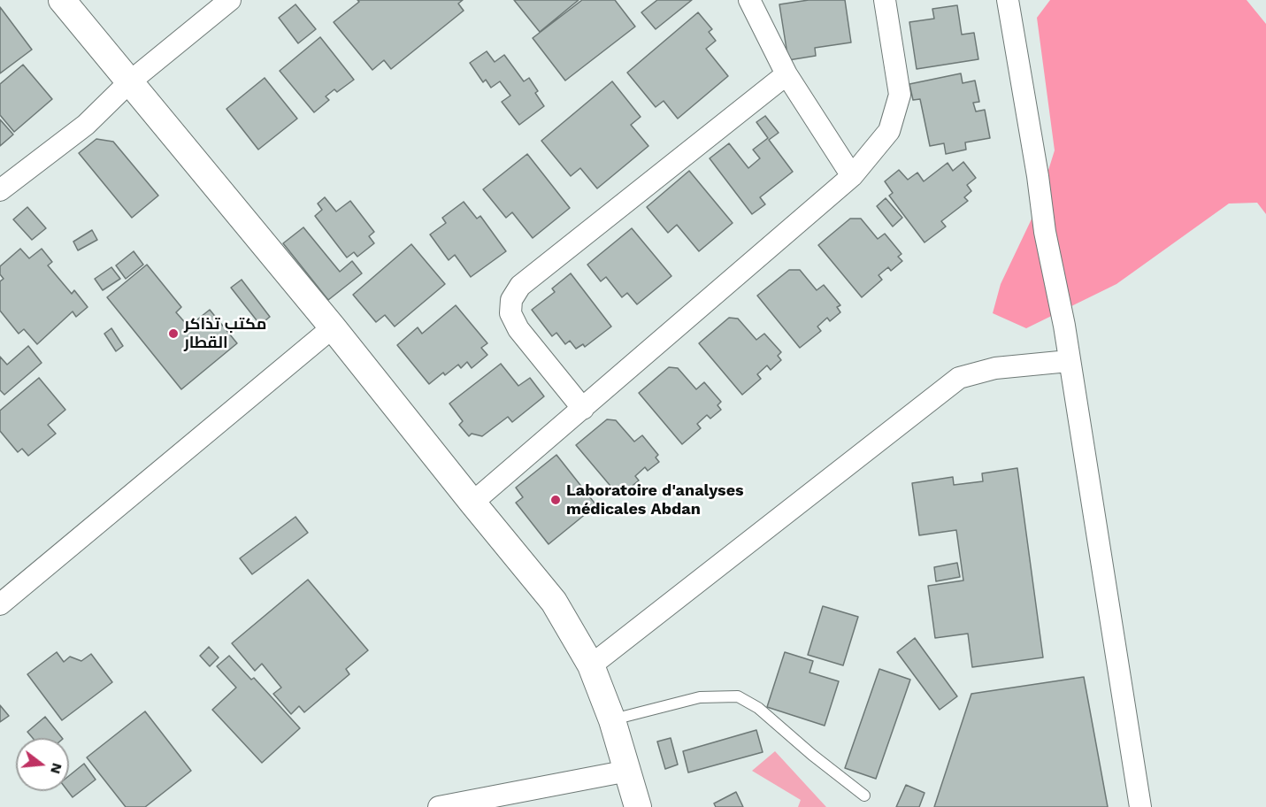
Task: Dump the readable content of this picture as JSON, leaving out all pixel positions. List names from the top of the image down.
{
  "places": ["مكتب تذاكر القطار", "Laboratoire d'analyses médicales Abdan"],
  "north": "right"
}
